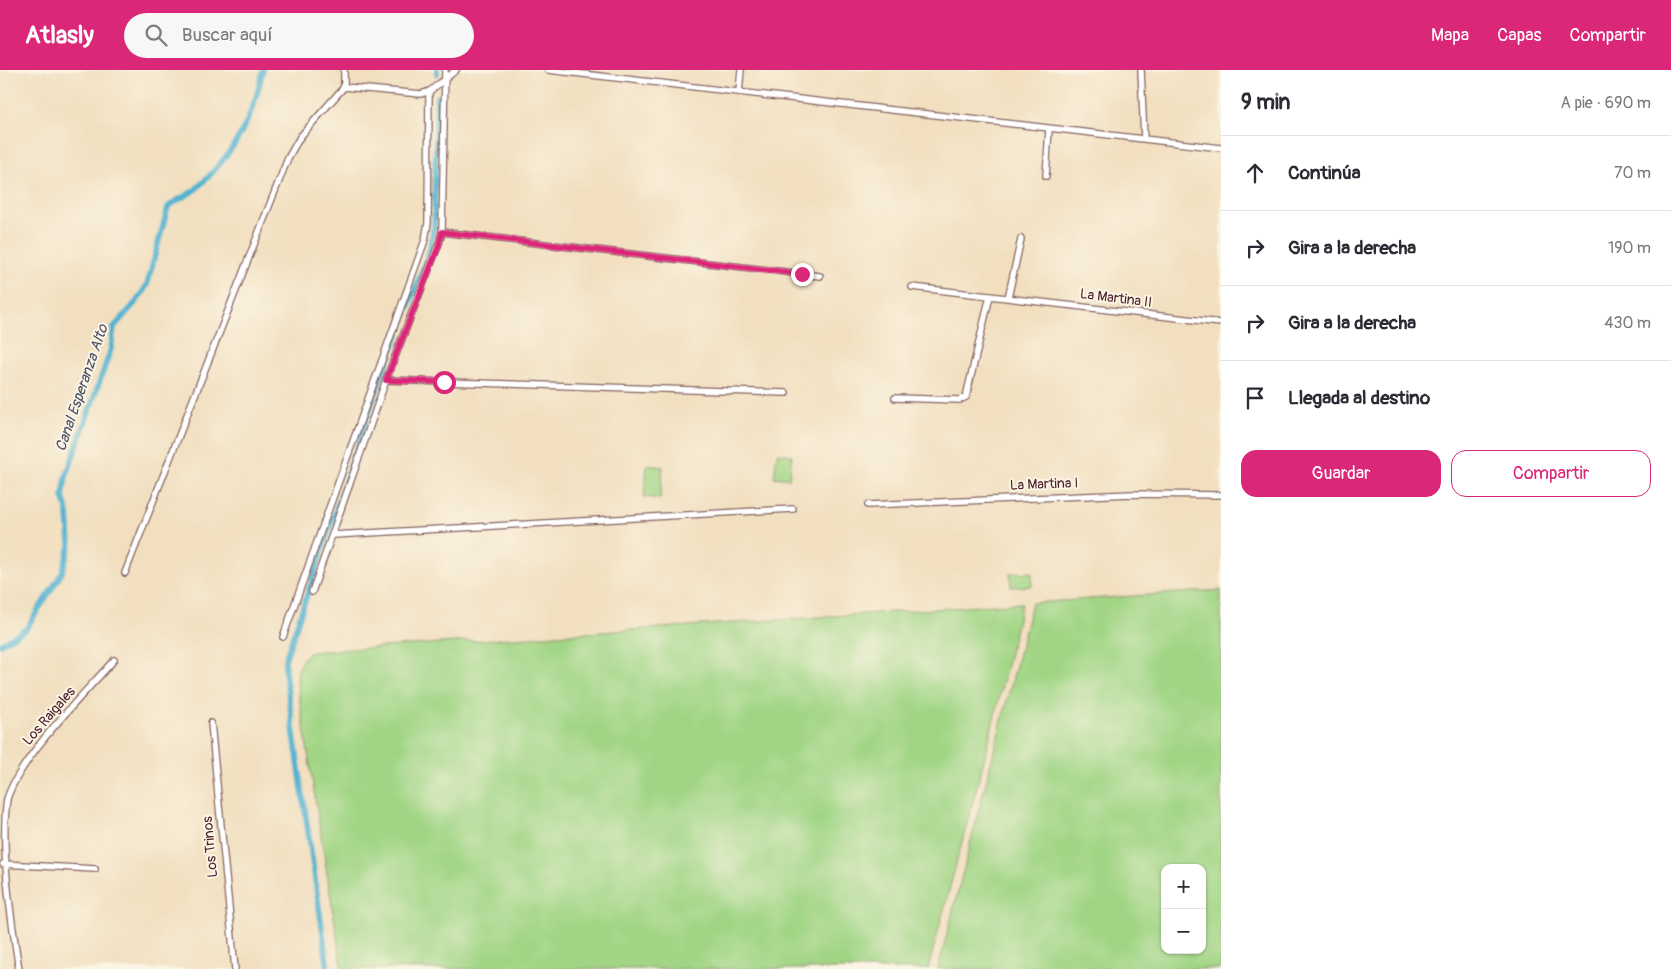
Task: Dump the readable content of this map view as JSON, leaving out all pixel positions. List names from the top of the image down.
{
  "streets": {
    "street": [
      "La Martina II",
      "La Martina I",
      "Los Raigales",
      "Los Trinos"
    ]
  },
  "water": ["Canal Esperanza Alto"],
  "page": {
    "header": "Atlasly",
    "search": "Buscar aquí",
    "nav": ["Mapa", "Capas", "Compartir"],
    "heading": ["9 min", "A pie · 690 m"],
    "list": [
      ["Continúa", "70 m"],
      ["Gira a la derecha", "190 m"],
      ["Gira a la derecha", "430 m"],
      "Llegada al destino"
    ],
    "buttons": ["Guardar", "Compartir"],
    "map_buttons": ["+", "−"]
  }
}
